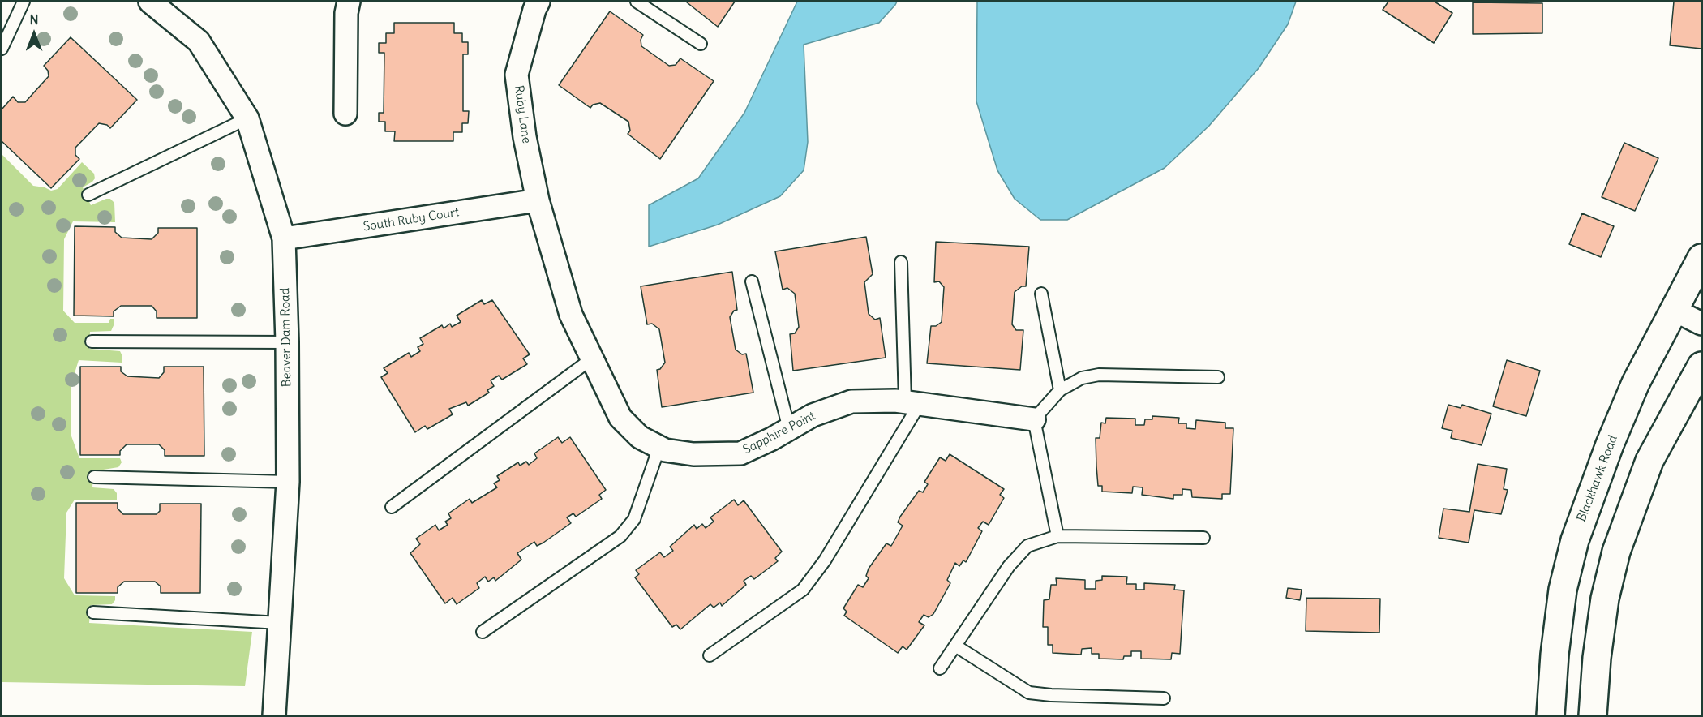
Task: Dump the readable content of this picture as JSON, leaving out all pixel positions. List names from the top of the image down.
{
  "streets": {
    "street": [
      "Ruby Lane",
      "South Ruby Court",
      "Beaver Dam Road",
      "Sapphire Point",
      "Blackhawk Road"
    ]
  },
  "crossings": [
    ["Ruby Lane", "South Ruby Court"],
    ["Ruby Lane", "Sapphire Point"],
    ["South Ruby Court", "Beaver Dam Road"],
    ["South Ruby Court", "Sapphire Point"]
  ],
  "north": "top"
}
